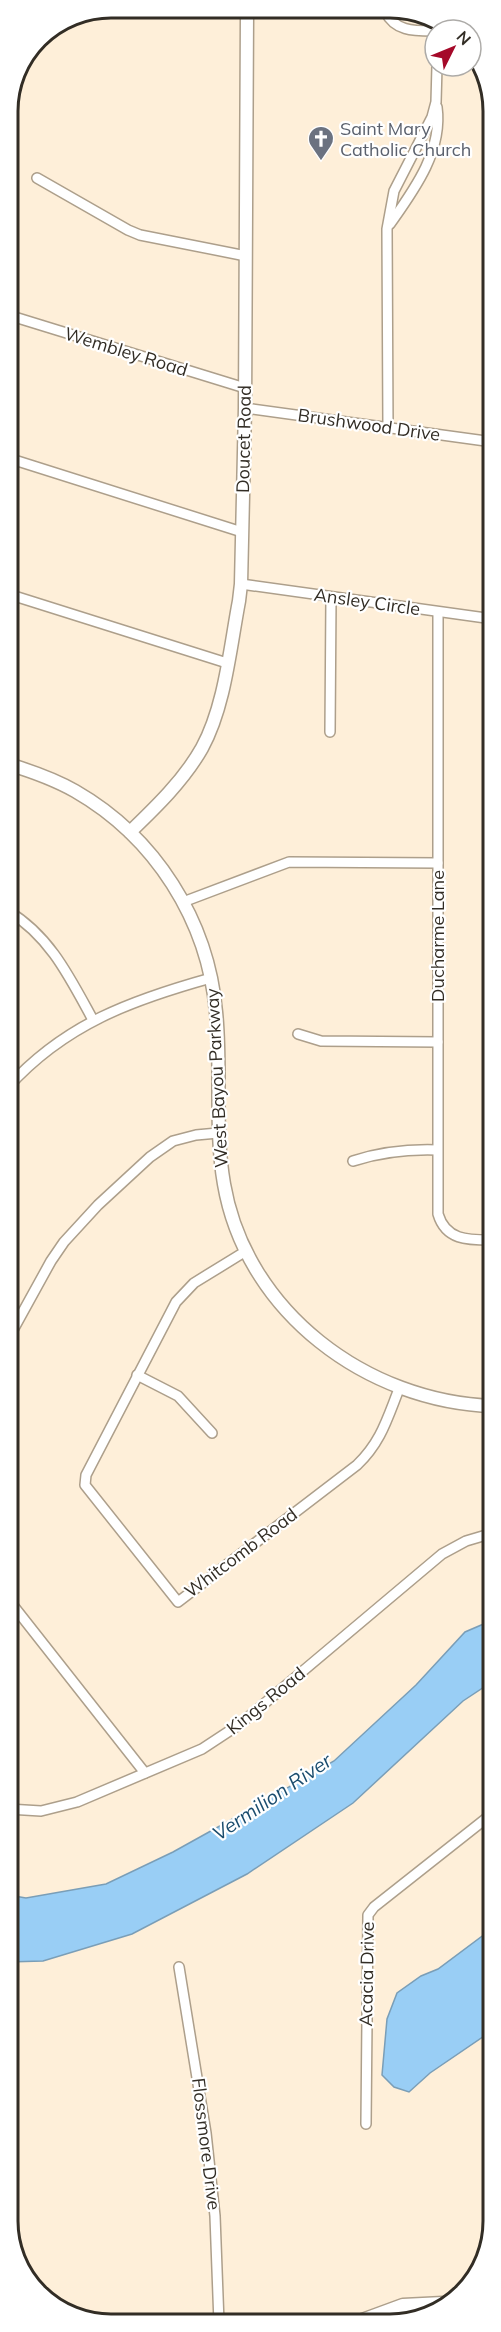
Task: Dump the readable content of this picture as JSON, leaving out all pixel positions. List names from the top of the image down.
{
  "streets": {
    "street": [
      "Wembley Road",
      "Brushwood Drive",
      "Doucet Road",
      "Ansley Circle",
      "Ducharme Lane",
      "West Bayou Parkway",
      "Whitcomb Road",
      "Kings Road",
      "Acacia Drive",
      "Flossmore Drive"
    ]
  },
  "crossings": [
    ["Wembley Road", "Doucet Road"],
    ["Brushwood Drive", "Doucet Road"],
    ["Doucet Road", "Ansley Circle"],
    ["Doucet Road", "West Bayou Parkway"],
    ["Ansley Circle", "Ducharme Lane"],
    ["West Bayou Parkway", "Whitcomb Road"]
  ],
  "water": ["Vermilion River"],
  "places": {
    "church": ["Saint Mary Catholic Church"]
  },
  "north": "top right"
}
